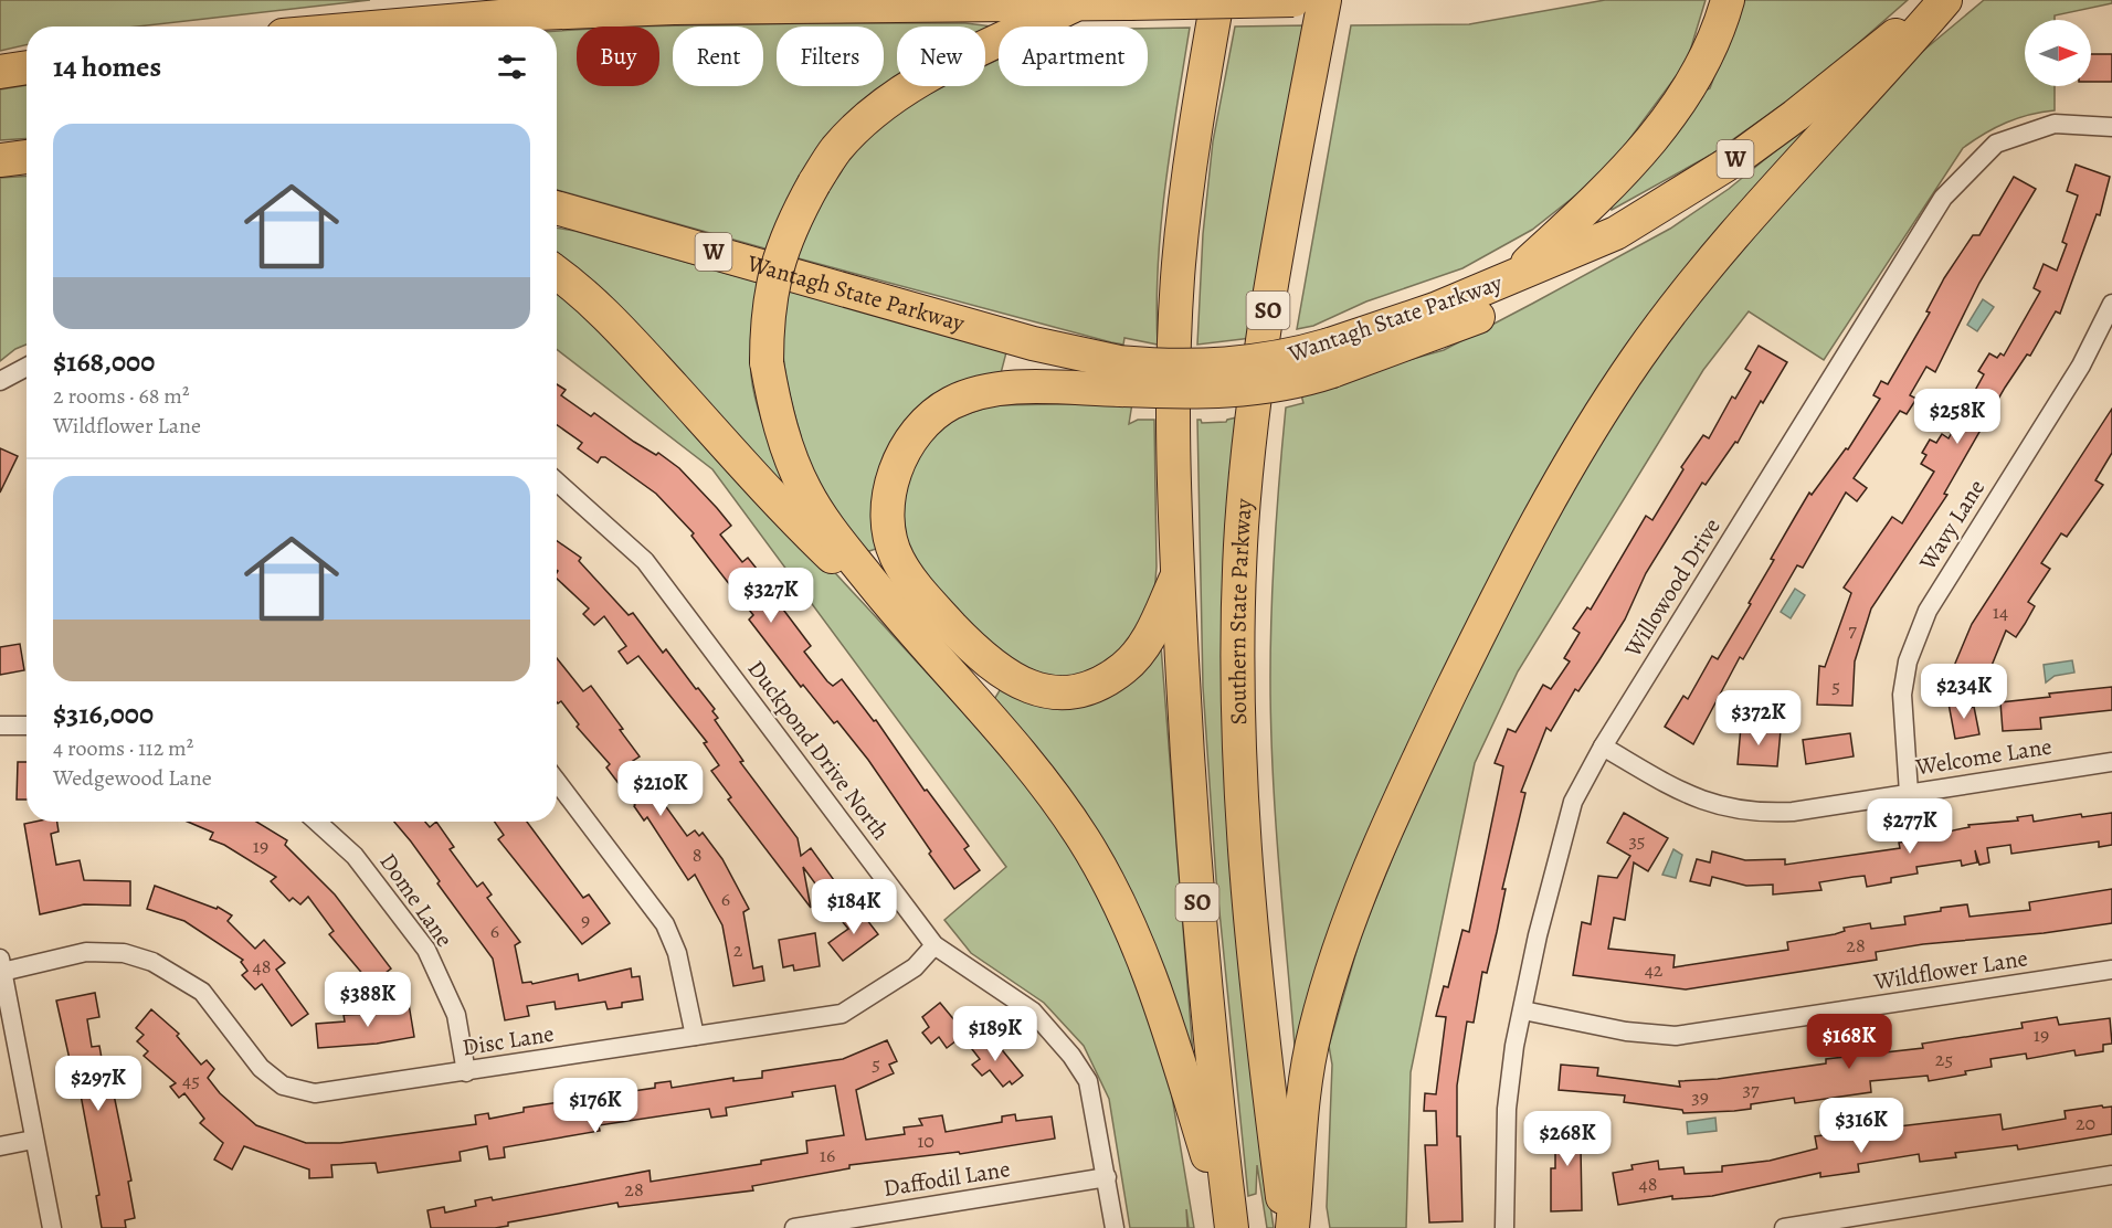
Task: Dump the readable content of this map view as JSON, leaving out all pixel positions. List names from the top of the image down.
{
  "streets": {
    "highway": [
      "W",
      "Wantagh State Parkway",
      "SO",
      "Southern State Parkway"
    ],
    "street": [
      "Wavy Lane",
      "Willowood Drive",
      "Duckpond Drive North",
      "Welcome Lane",
      "Dome Lane",
      "Wildflower Lane",
      "Disc Lane",
      "Daffodil Lane"
    ]
  },
  "crossings": [
    ["Wavy Lane", "Welcome Lane"],
    ["Willowood Drive", "Welcome Lane"],
    ["Willowood Drive", "Wildflower Lane"],
    ["Duckpond Drive North", "Disc Lane"],
    ["Duckpond Drive North", "Daffodil Lane"],
    ["Dome Lane", "Disc Lane"]
  ],
  "house_numbers": [
    "14",
    "7",
    "5",
    "35",
    "19",
    "8",
    "6",
    "9",
    "6",
    "28",
    "2",
    "48",
    "42",
    "19",
    "25",
    "5",
    "45",
    "37",
    "39",
    "20",
    "10",
    "16",
    "48",
    "28"
  ],
  "north": "right",
  "page": {
    "chip": [
      "Buy",
      "Rent",
      "Filters",
      "New",
      "Apartment"
    ],
    "heading": "14 homes",
    "list": [
      {
        "name": "$168,000",
        "note": "2 rooms · 68 m² · Wildflower Lane"
      },
      {
        "name": "$316,000",
        "note": "4 rooms · 112 m² · Wedgewood Lane"
      }
    ],
    "price": [
      "$258K",
      "$327K",
      "$234K",
      "$372K",
      "$210K",
      "$277K",
      "$184K",
      "$388K",
      "$189K",
      "$168K",
      "$297K",
      "$176K",
      "$316K",
      "$268K"
    ]
  }
}
